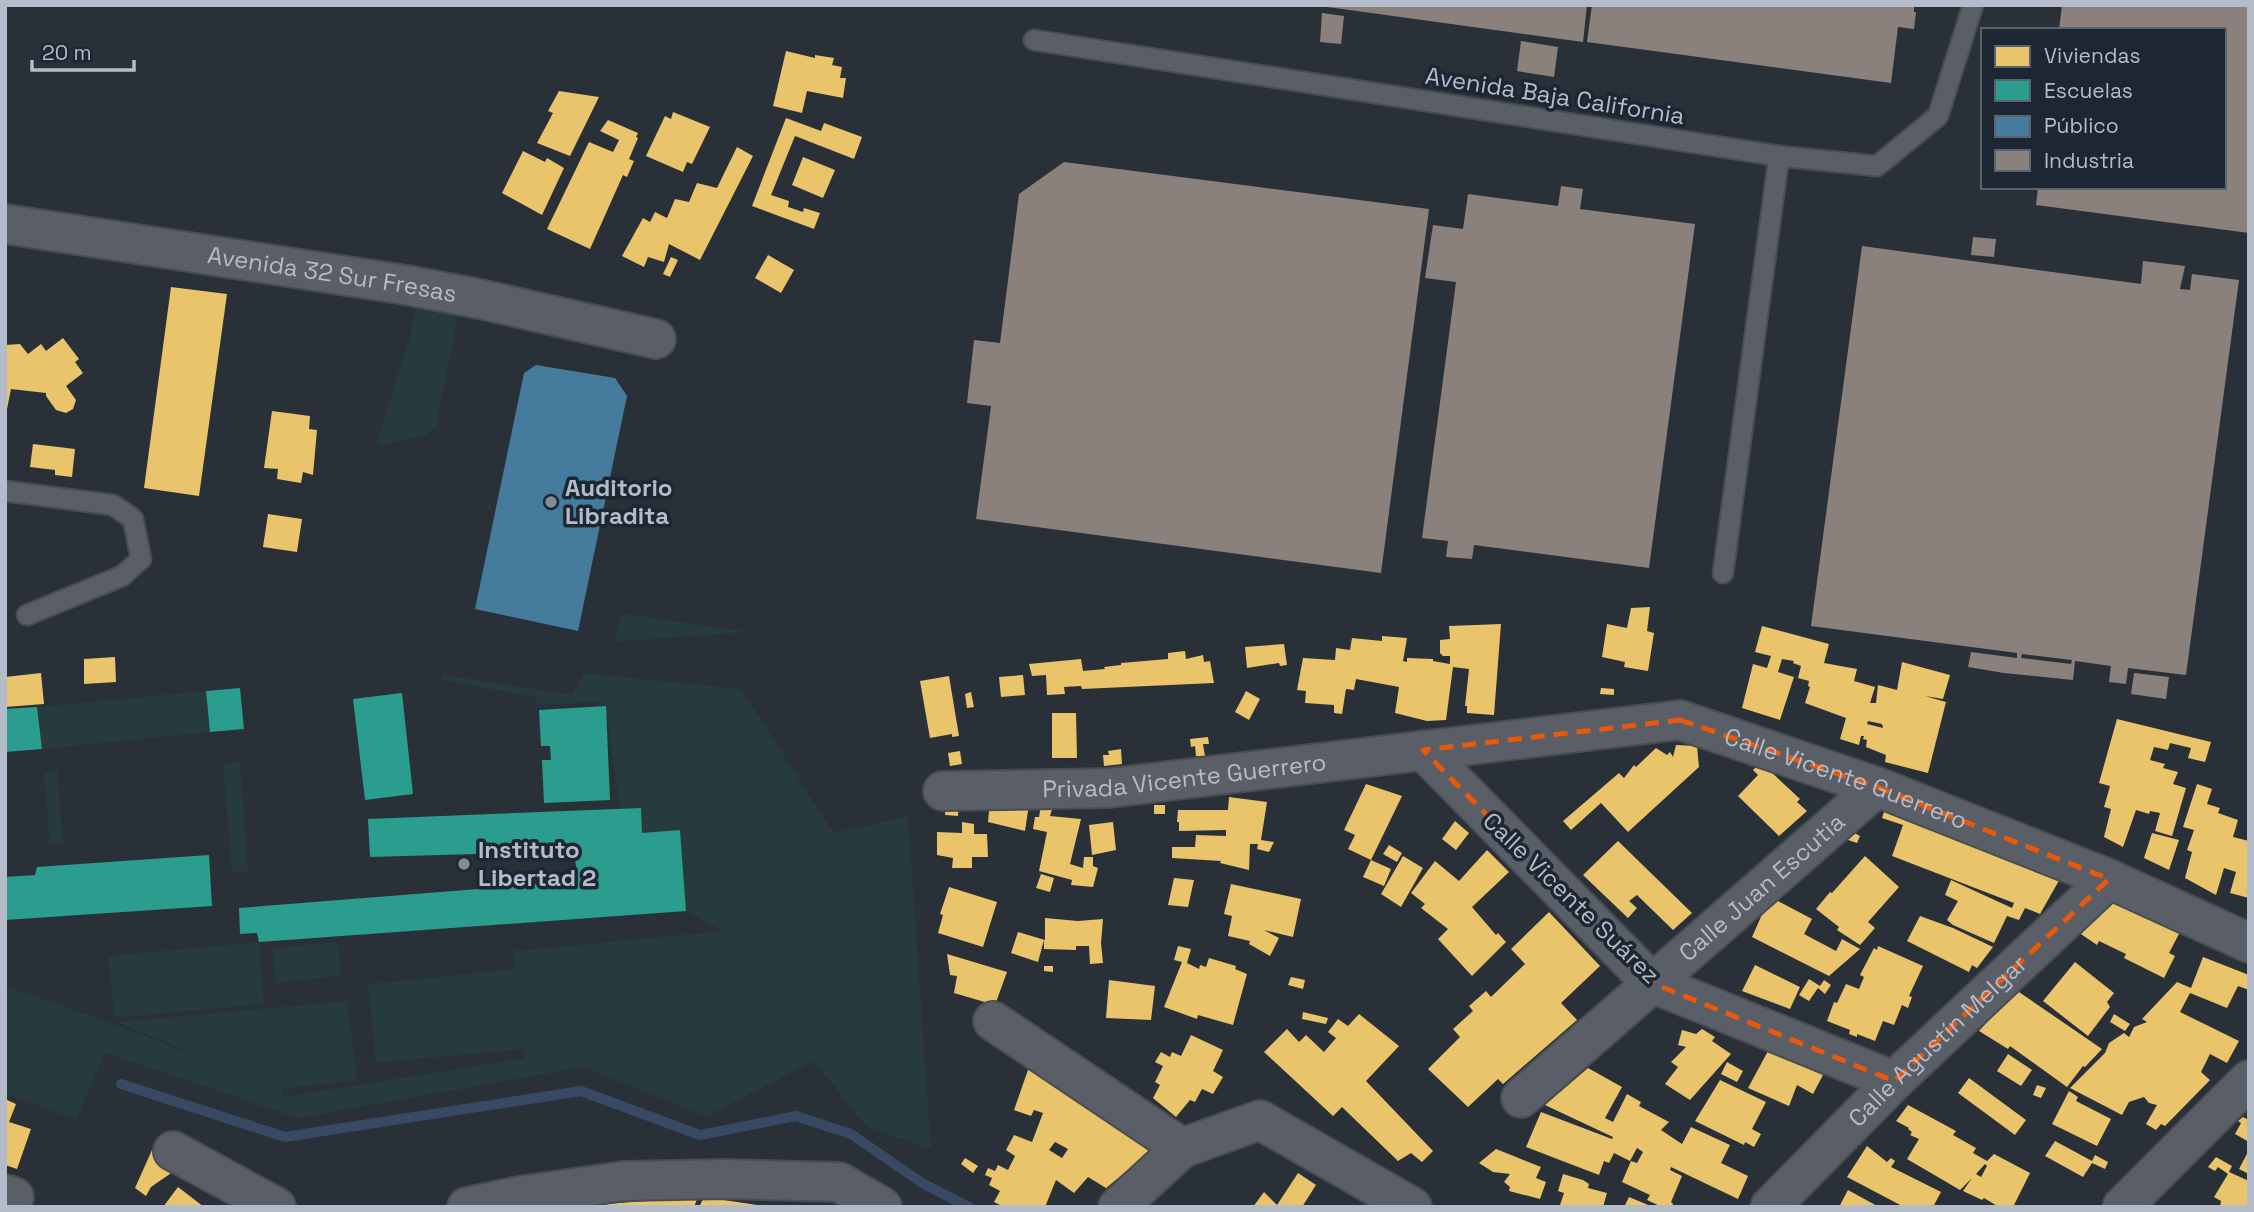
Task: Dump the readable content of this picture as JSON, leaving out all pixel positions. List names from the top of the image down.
{
  "streets": {
    "street": [
      "Avenida 32 Sur Fresas",
      "Privada Vicente Guerrero",
      "Calle Vicente Guerrero",
      "Calle Juan Escutia",
      "Calle Vicente Suárez",
      "Calle Agustín Melgar"
    ],
    "lane": ["Avenida Baja California"]
  },
  "crossings": [
    ["Privada Vicente Guerrero", "Calle Vicente Guerrero"],
    ["Privada Vicente Guerrero", "Calle Vicente Suárez"],
    ["Calle Vicente Guerrero", "Calle Juan Escutia"],
    ["Calle Vicente Guerrero", "Calle Vicente Suárez"],
    ["Calle Vicente Guerrero", "Calle Agustín Melgar"],
    ["Calle Juan Escutia", "Calle Vicente Suárez"],
    ["Calle Vicente Suárez", "Calle Agustín Melgar"]
  ],
  "places": ["Auditorio Libradita", "Instituto Libertad 2"],
  "legend": [
    "Viviendas",
    "Escuelas",
    "Público",
    "Industria"
  ],
  "scale_bar": "20 m"
}
